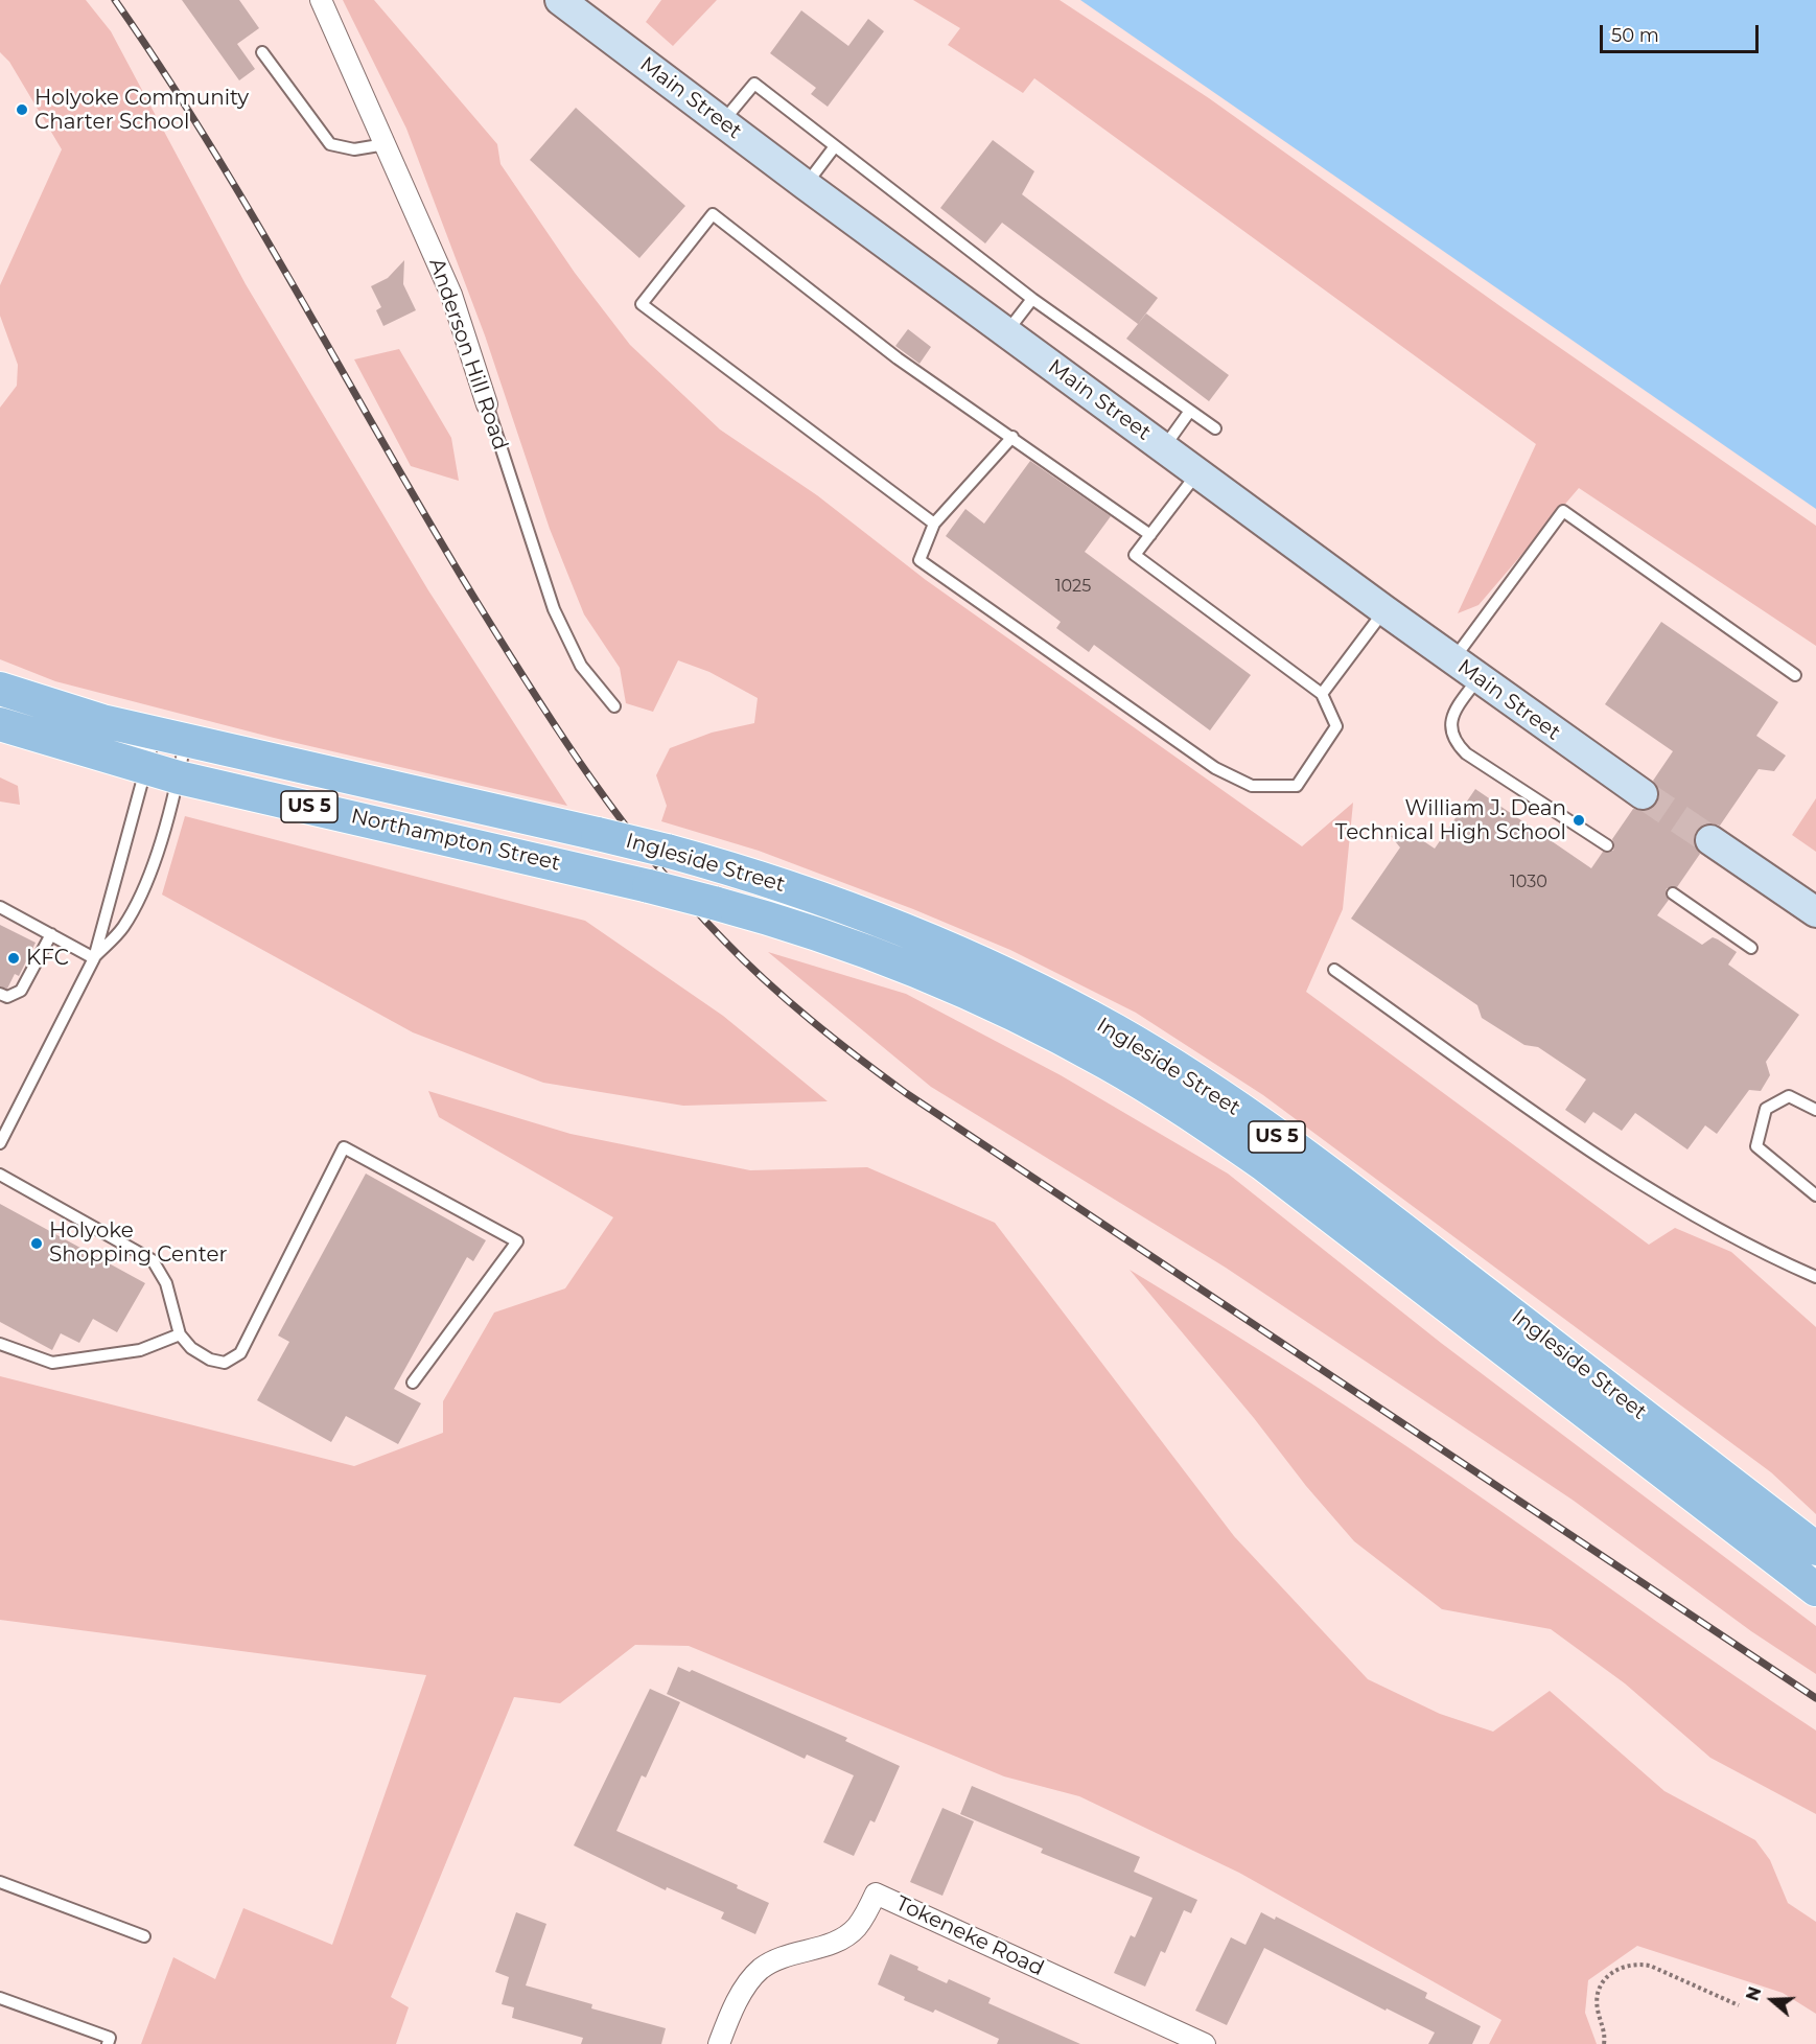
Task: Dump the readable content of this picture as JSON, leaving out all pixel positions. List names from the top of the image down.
{
  "streets": {
    "main road": [
      "Main Street",
      "US 5",
      "Northampton Street",
      "Ingleside Street"
    ],
    "street": ["Anderson Hill Road", "Tokeneke Road"]
  },
  "crossings": [
    ["Northampton Street", "Ingleside Street"]
  ],
  "places": [
    "Holyoke Community Charter School",
    "William J. Dean Technical High School",
    "KFC",
    "Holyoke Shopping Center"
  ],
  "house_numbers": ["1025", "1030"],
  "scale_bar": "50 m",
  "north": "left"
}
